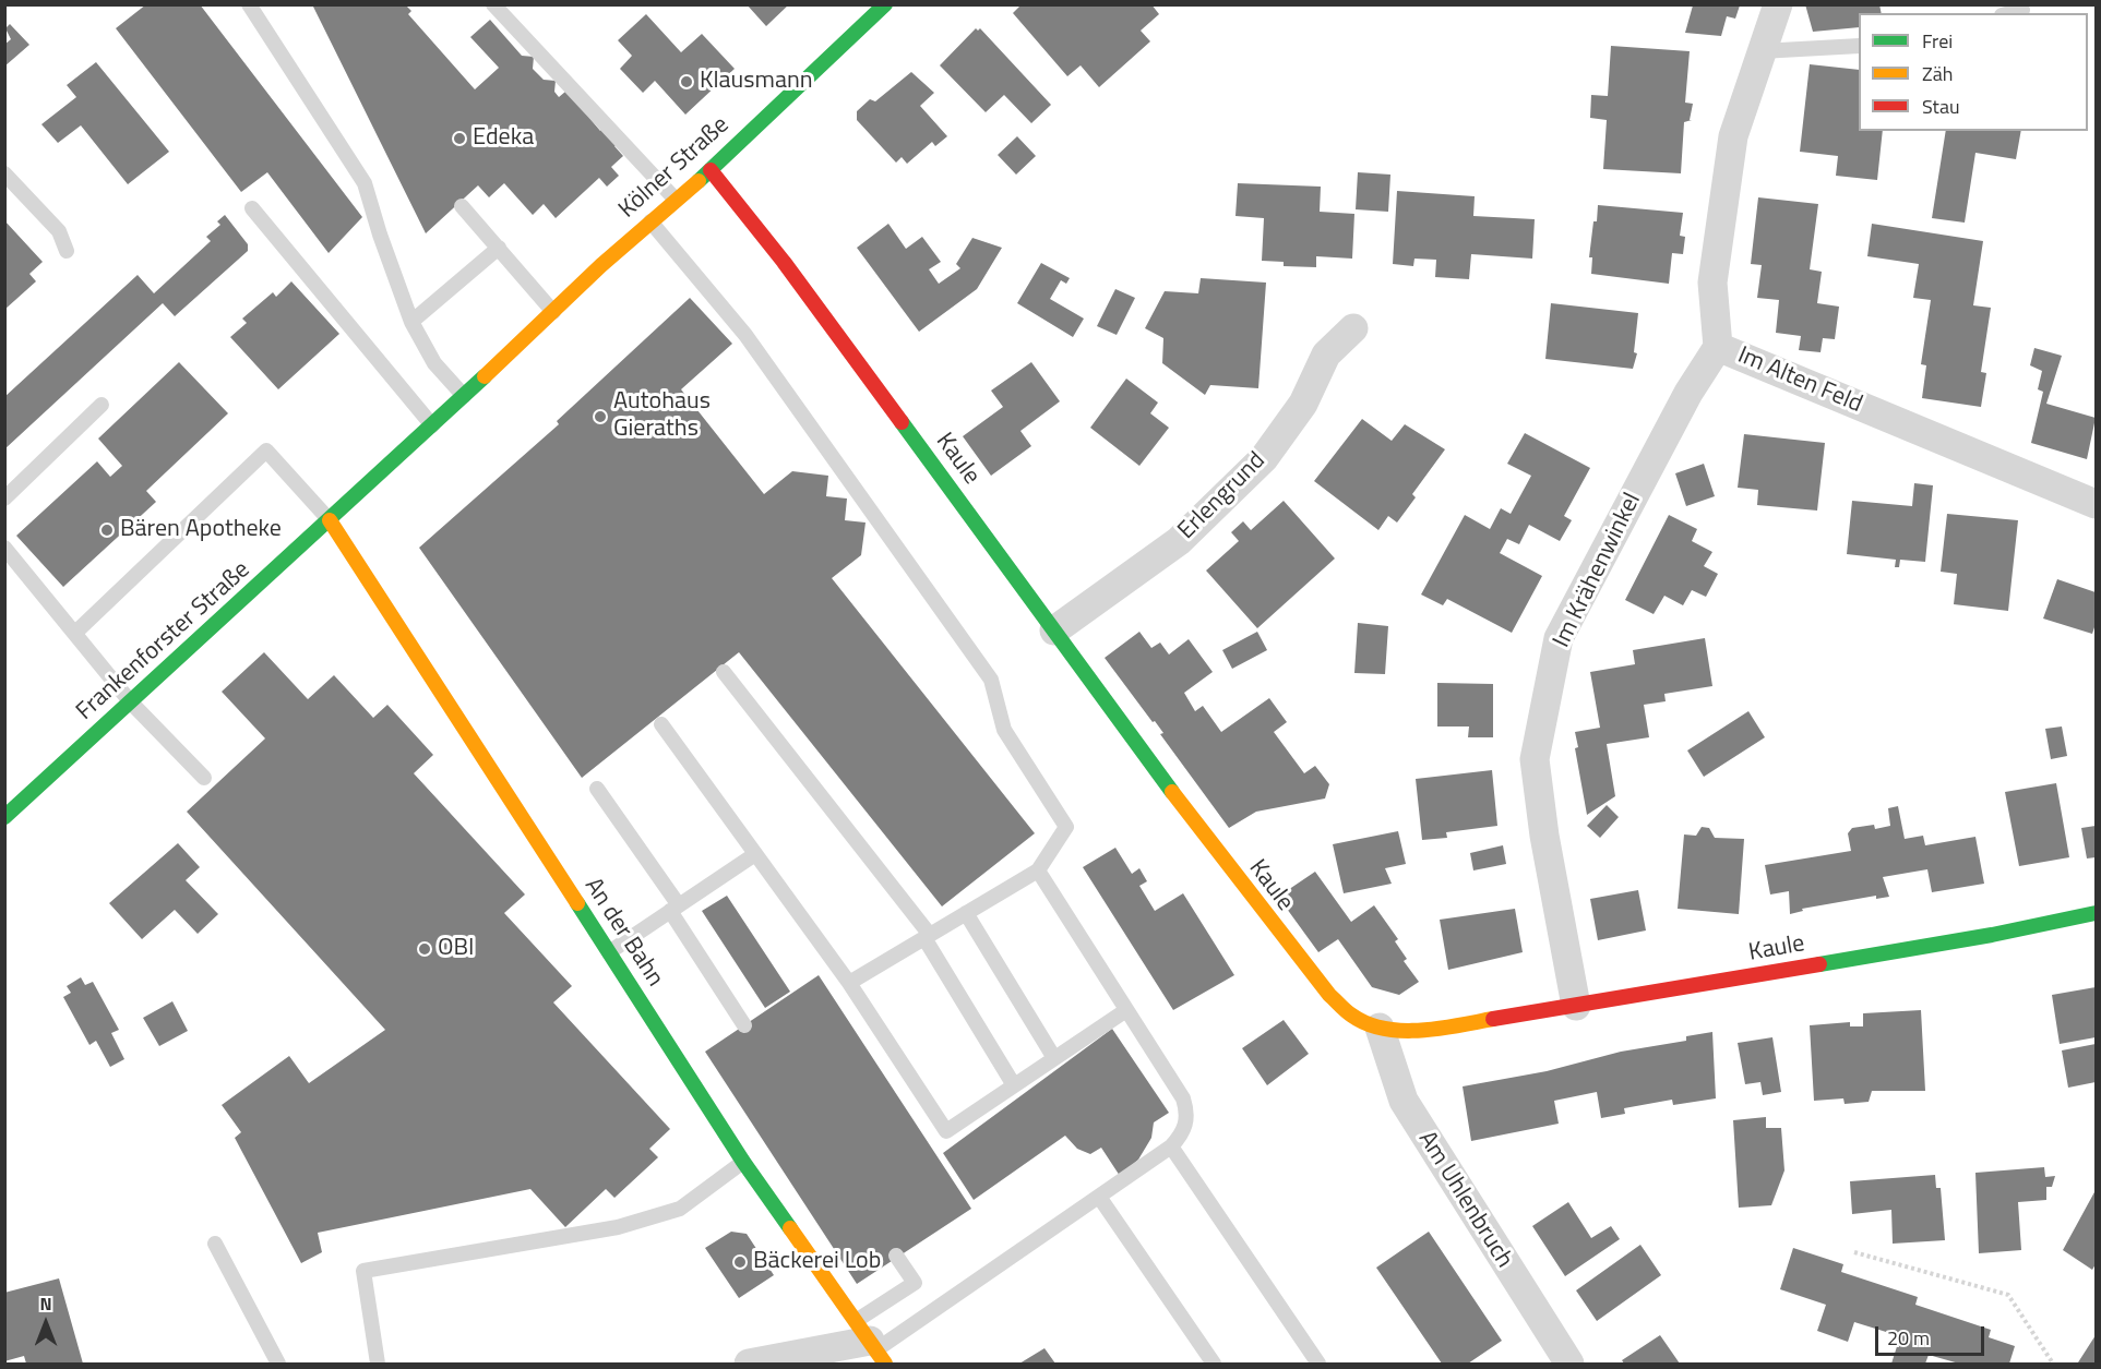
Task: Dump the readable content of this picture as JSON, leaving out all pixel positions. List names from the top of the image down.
{
  "streets": {
    "street": [
      "Kölner Straße",
      "Im Alten Feld",
      "Kaule",
      "Erlengrund",
      "Im Krähenwinkel",
      "Frankenforster Straße",
      "An der Bahn",
      "Am Uhlenbruch"
    ]
  },
  "crossings": [
    ["Kölner Straße", "Kaule"],
    ["Kölner Straße", "Frankenforster Straße"],
    ["Im Alten Feld", "Im Krähenwinkel"],
    ["Kaule", "Erlengrund"],
    ["Kaule", "Im Krähenwinkel"],
    ["Kaule", "Am Uhlenbruch"],
    ["Frankenforster Straße", "An der Bahn"]
  ],
  "places": [
    "Klausmann",
    "Edeka",
    "Autohaus Gieraths",
    "Bären Apotheke",
    "OBI",
    "Bäckerei Lob"
  ],
  "legend": ["Frei", "Zäh", "Stau"],
  "scale_bar": "20 m",
  "north": "top"
}
